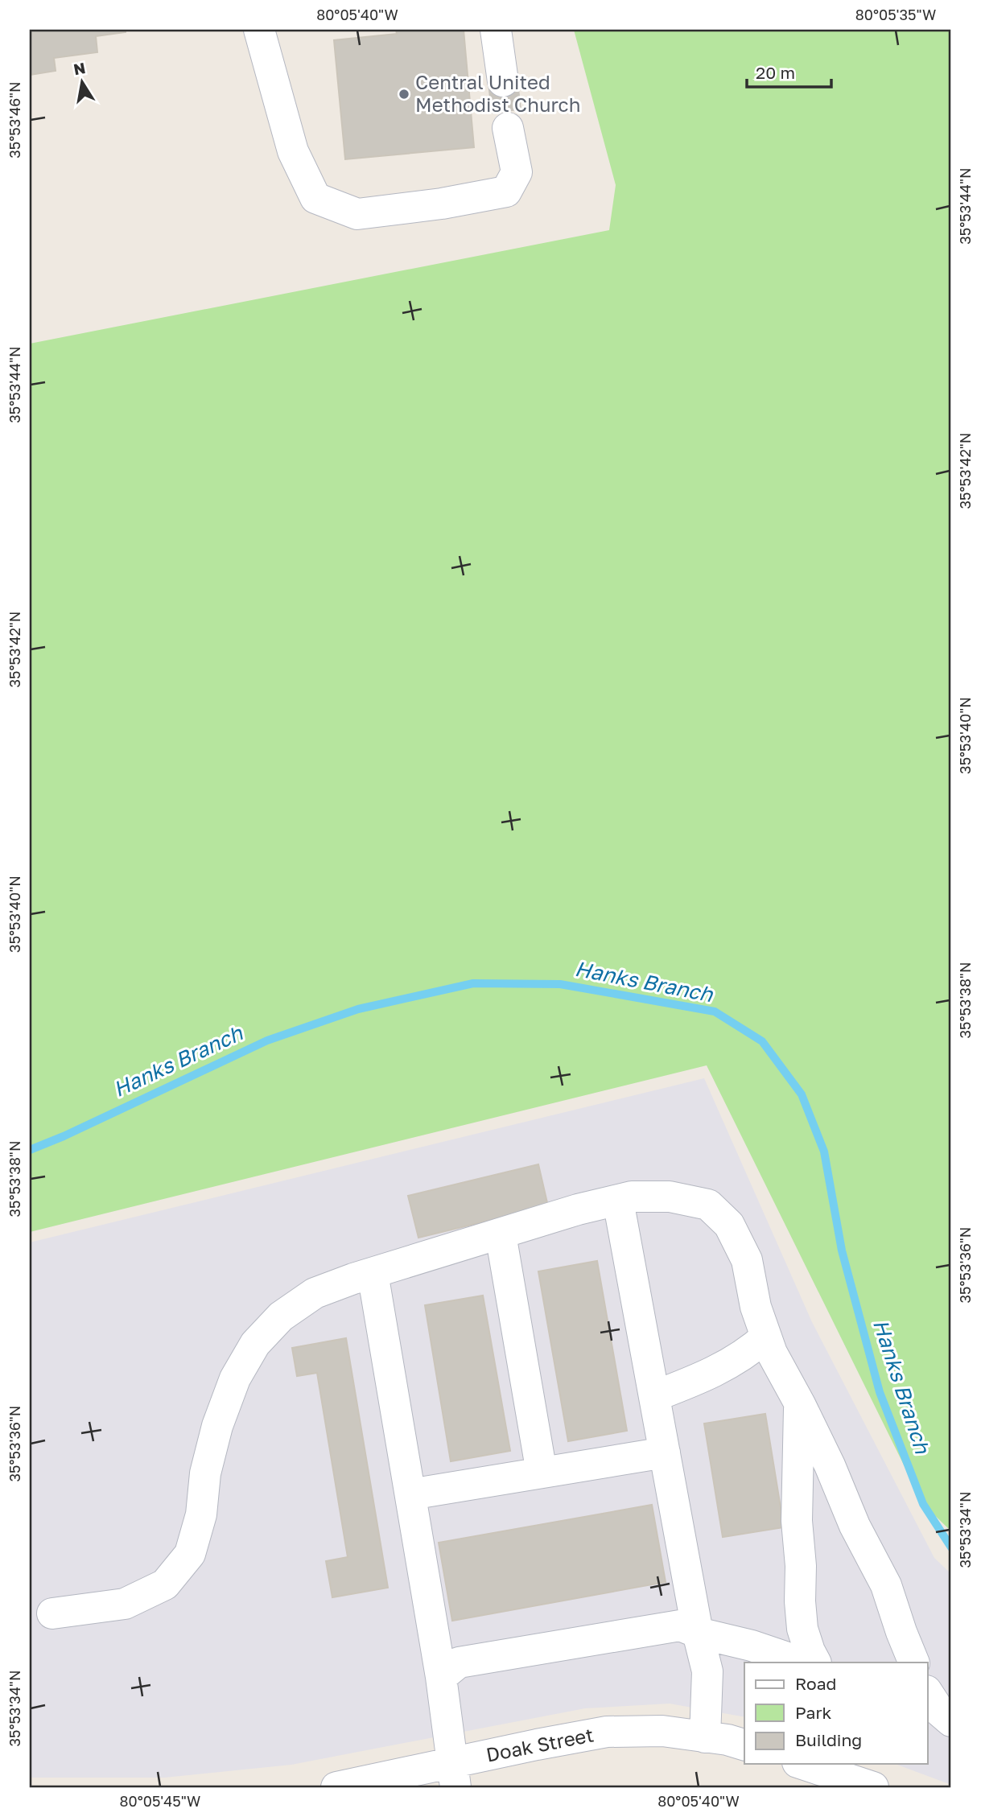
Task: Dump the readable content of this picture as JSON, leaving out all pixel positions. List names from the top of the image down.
{
  "streets": {
    "street": ["Doak Street"]
  },
  "water": ["Hanks Branch"],
  "places": ["Central United Methodist Church"],
  "legend": ["Road", "Park", "Building"],
  "scale_bar": "20 m",
  "north": "top",
  "coordinates": [
    "80°05'40\"W",
    "80°05'35\"W",
    "35°53'46\"N",
    "35°53'44\"N",
    "35°53'42\"N",
    "35°53'40\"N",
    "35°53'38\"N",
    "35°53'36\"N",
    "35°53'34\"N",
    "80°05'45\"W"
  ]
}
